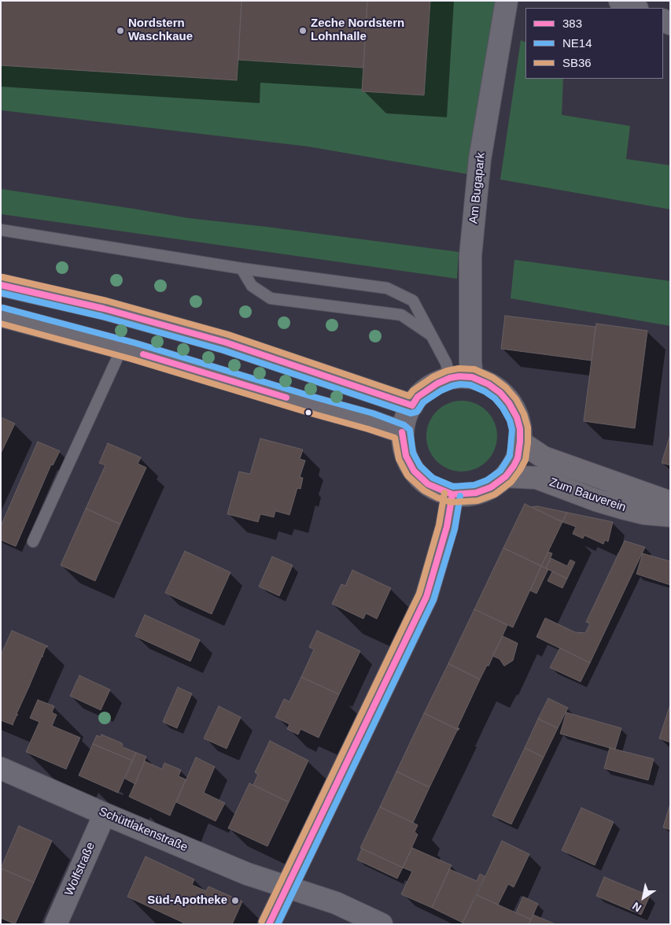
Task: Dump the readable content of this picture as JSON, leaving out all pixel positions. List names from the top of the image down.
{
  "streets": {
    "street": [
      "Am Bugapark",
      "Zum Bauverein",
      "Schüttlakenstraße",
      "Wolfstraße"
    ]
  },
  "crossings": [
    ["Am Bugapark", "Zum Bauverein"],
    ["Schüttlakenstraße", "Wolfstraße"]
  ],
  "places": ["Nordstern Waschkaue", "Zeche Nordstern Lohnhalle", "Süd-Apotheke"],
  "lines": ["transit line SB36", "transit line 383", "transit line NE14"],
  "legend": ["383", "NE14", "SB36"],
  "north": "bottom left"
}
